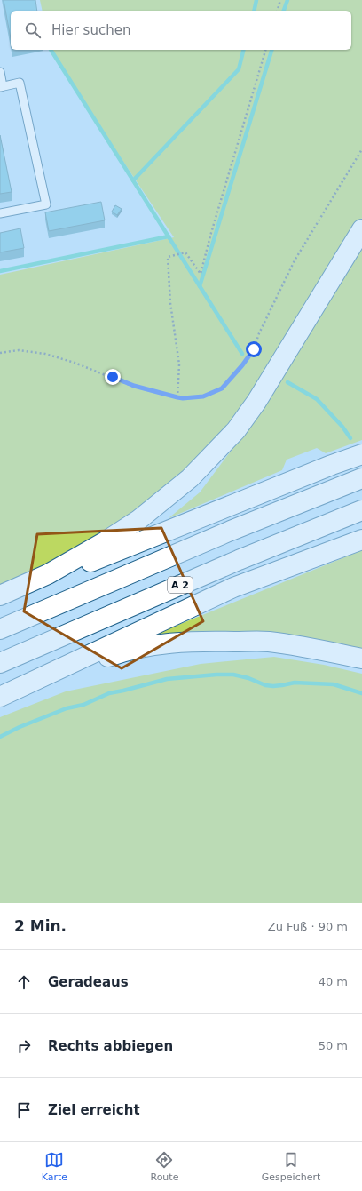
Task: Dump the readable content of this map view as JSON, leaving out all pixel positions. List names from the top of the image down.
{
  "streets": {
    "highway": ["A 2"]
  },
  "page": {
    "search": "Hier suchen",
    "heading": ["2 Min.", "Zu Fuß · 90 m"],
    "list": [
      ["Geradeaus", "40 m"],
      ["Rechts abbiegen", "50 m"],
      "Ziel erreicht"
    ],
    "nav": ["Karte", "Route", "Gespeichert"]
  }
}
